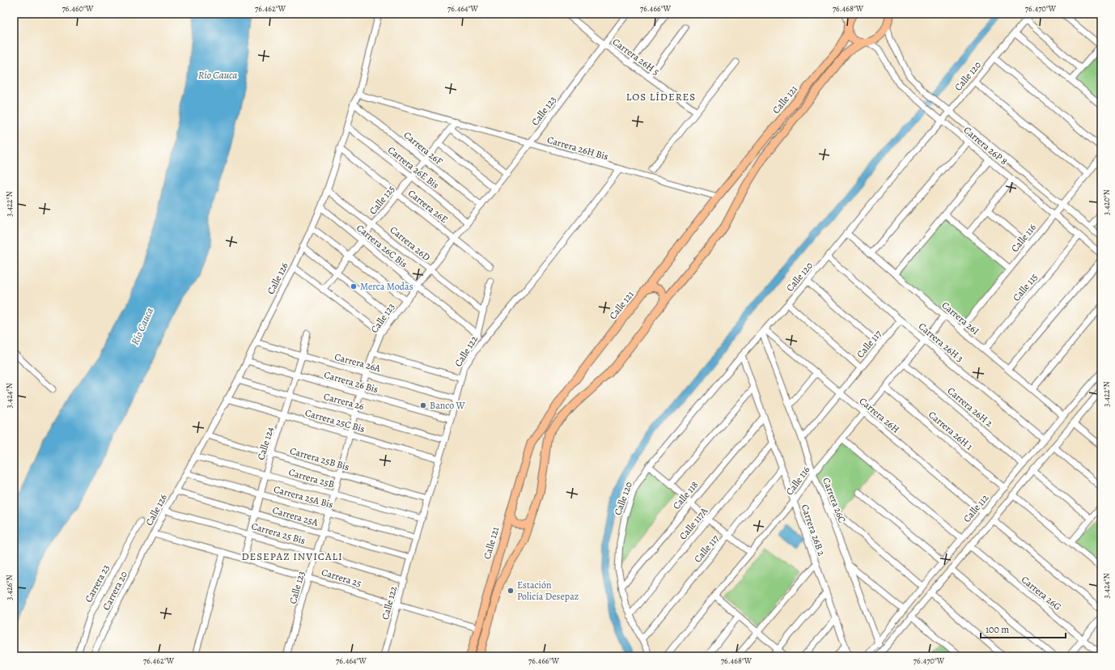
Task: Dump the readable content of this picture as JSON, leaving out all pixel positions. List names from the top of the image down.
{
  "streets": {
    "main road": ["Calle 121"],
    "street": [
      "Carrera 26H 5",
      "Calle 120",
      "Calle 123",
      "Carrera 26P 8",
      "Carrera 26F",
      "Carrera 26H Bis",
      "Carrera 26E Bis",
      "Calle 125",
      "Carrera 26E",
      "Calle 116",
      "Carrera 26D",
      "Carrera 26C Bis",
      "Calle 126",
      "Calle 115",
      "Carrera 26I",
      "Carrera 26H 3",
      "Calle 117",
      "Calle 122",
      "Carrera 26A",
      "Carrera 26 Bis",
      "Carrera 26",
      "Carrera 26H 2",
      "Carrera 26H",
      "Carrera 25C Bis",
      "Carrera 26H 1",
      "Calle 124",
      "Carrera 25B Bis",
      "Carrera 25B",
      "Calle 118",
      "Carrera 25A Bis",
      "Carrera 26C",
      "Calle 112",
      "Carrera 25A",
      "Calle 117A",
      "Carrera 26B 2",
      "Carrera 25 Bis",
      "Carrera 25",
      "Carrera 23",
      "Carrera 20",
      "Carrera 26G"
    ]
  },
  "crossings": [
    ["Carrera 26H 5", "Calle 123"],
    ["Calle 120", "Carrera 26P 8"],
    ["Calle 120", "Carrera 26I"],
    ["Calle 120", "Carrera 26H 3"],
    ["Calle 120", "Carrera 26H"],
    ["Calle 120", "Calle 118"],
    ["Calle 120", "Carrera 26C"],
    ["Calle 120", "Carrera 26B 2"],
    ["Calle 121", "Carrera 26P 8"],
    ["Calle 121", "Carrera 26H Bis"],
    ["Calle 121", "Carrera 25"],
    ["Calle 123", "Carrera 26F"],
    ["Calle 123", "Carrera 26H Bis"],
    ["Calle 123", "Carrera 26E Bis"],
    ["Calle 123", "Carrera 26E"],
    ["Calle 123", "Carrera 26D"],
    ["Calle 123", "Carrera 26C Bis"],
    ["Calle 123", "Carrera 26A"],
    ["Calle 123", "Carrera 26 Bis"],
    ["Calle 123", "Carrera 26"],
    ["Calle 123", "Carrera 25C Bis"],
    ["Calle 123", "Carrera 25B Bis"],
    ["Calle 123", "Carrera 25B"],
    ["Calle 123", "Carrera 25A Bis"],
    ["Calle 123", "Carrera 25A"],
    ["Calle 123", "Carrera 25 Bis"],
    ["Calle 123", "Carrera 25"],
    ["Carrera 26P 8", "Calle 116"],
    ["Carrera 26P 8", "Calle 115"],
    ["Carrera 26F", "Calle 125"],
    ["Carrera 26F", "Calle 126"],
    ["Carrera 26H Bis", "Calle 125"],
    ["Carrera 26H Bis", "Calle 126"],
    ["Carrera 26H Bis", "Calle 122"],
    ["Carrera 26E Bis", "Calle 125"],
    ["Carrera 26E Bis", "Calle 126"],
    ["Calle 125", "Carrera 26E"],
    ["Calle 125", "Carrera 26D"],
    ["Calle 125", "Carrera 26C Bis"],
    ["Carrera 26E", "Calle 126"],
    ["Calle 116", "Carrera 26I"],
    ["Calle 116", "Carrera 26H 3"],
    ["Calle 116", "Carrera 26H 2"],
    ["Calle 116", "Carrera 26H"],
    ["Calle 116", "Carrera 26H 1"],
    ["Calle 116", "Carrera 26C"],
    ["Calle 116", "Carrera 26B 2"],
    ["Carrera 26D", "Calle 126"],
    ["Carrera 26C Bis", "Calle 126"],
    ["Calle 126", "Carrera 26A"],
    ["Calle 126", "Carrera 26 Bis"],
    ["Calle 126", "Carrera 26"],
    ["Calle 126", "Carrera 25C Bis"],
    ["Calle 126", "Carrera 25B Bis"],
    ["Calle 126", "Carrera 25B"],
    ["Calle 126", "Carrera 25A Bis"],
    ["Calle 126", "Carrera 25A"],
    ["Calle 126", "Carrera 25 Bis"],
    ["Calle 126", "Carrera 25"],
    ["Calle 126", "Carrera 20"],
    ["Calle 115", "Carrera 26I"],
    ["Carrera 26I", "Calle 112"],
    ["Carrera 26H 3", "Calle 117"],
    ["Carrera 26H 3", "Calle 112"],
    ["Calle 117", "Carrera 26H"],
    ["Calle 117", "Carrera 26C"],
    ["Calle 117", "Carrera 26B 2"],
    ["Calle 122", "Carrera 26A"],
    ["Calle 122", "Carrera 26 Bis"],
    ["Calle 122", "Carrera 26"],
    ["Calle 122", "Carrera 25C Bis"],
    ["Calle 122", "Carrera 25B Bis"],
    ["Calle 122", "Carrera 25B"],
    ["Calle 122", "Carrera 25A Bis"],
    ["Calle 122", "Carrera 25A"],
    ["Calle 122", "Carrera 25 Bis"],
    ["Calle 122", "Carrera 25"],
    ["Carrera 26A", "Calle 124"],
    ["Carrera 26 Bis", "Calle 124"],
    ["Carrera 26", "Calle 124"],
    ["Carrera 26H 2", "Calle 112"],
    ["Carrera 26H", "Carrera 26C"],
    ["Carrera 26H", "Calle 112"],
    ["Carrera 25C Bis", "Calle 124"],
    ["Carrera 26H 1", "Calle 112"],
    ["Calle 124", "Carrera 25B Bis"],
    ["Calle 124", "Carrera 25B"],
    ["Calle 124", "Carrera 25A Bis"],
    ["Calle 124", "Carrera 25A"],
    ["Calle 124", "Carrera 25 Bis"],
    ["Calle 124", "Carrera 25"],
    ["Calle 118", "Carrera 26B 2"],
    ["Carrera 26C", "Calle 112"],
    ["Calle 112", "Carrera 26G"],
    ["Calle 117A", "Carrera 26B 2"],
    ["Carrera 25", "Carrera 20"]
  ],
  "districts": ["LOS LÍDERES", "DESEPAZ INVICALI"],
  "water": ["Río Cauca"],
  "places": ["Merca Modas", "Banco W", "Estación Policía Desepaz"],
  "scale_bar": "100 m",
  "coordinates": [
    "76.460°W",
    "76.462°W",
    "76.464°W",
    "76.466°W",
    "76.468°W",
    "76.470°W",
    "3.420°N",
    "3.422°N",
    "3.424°N",
    "3.426°N"
  ]
}
